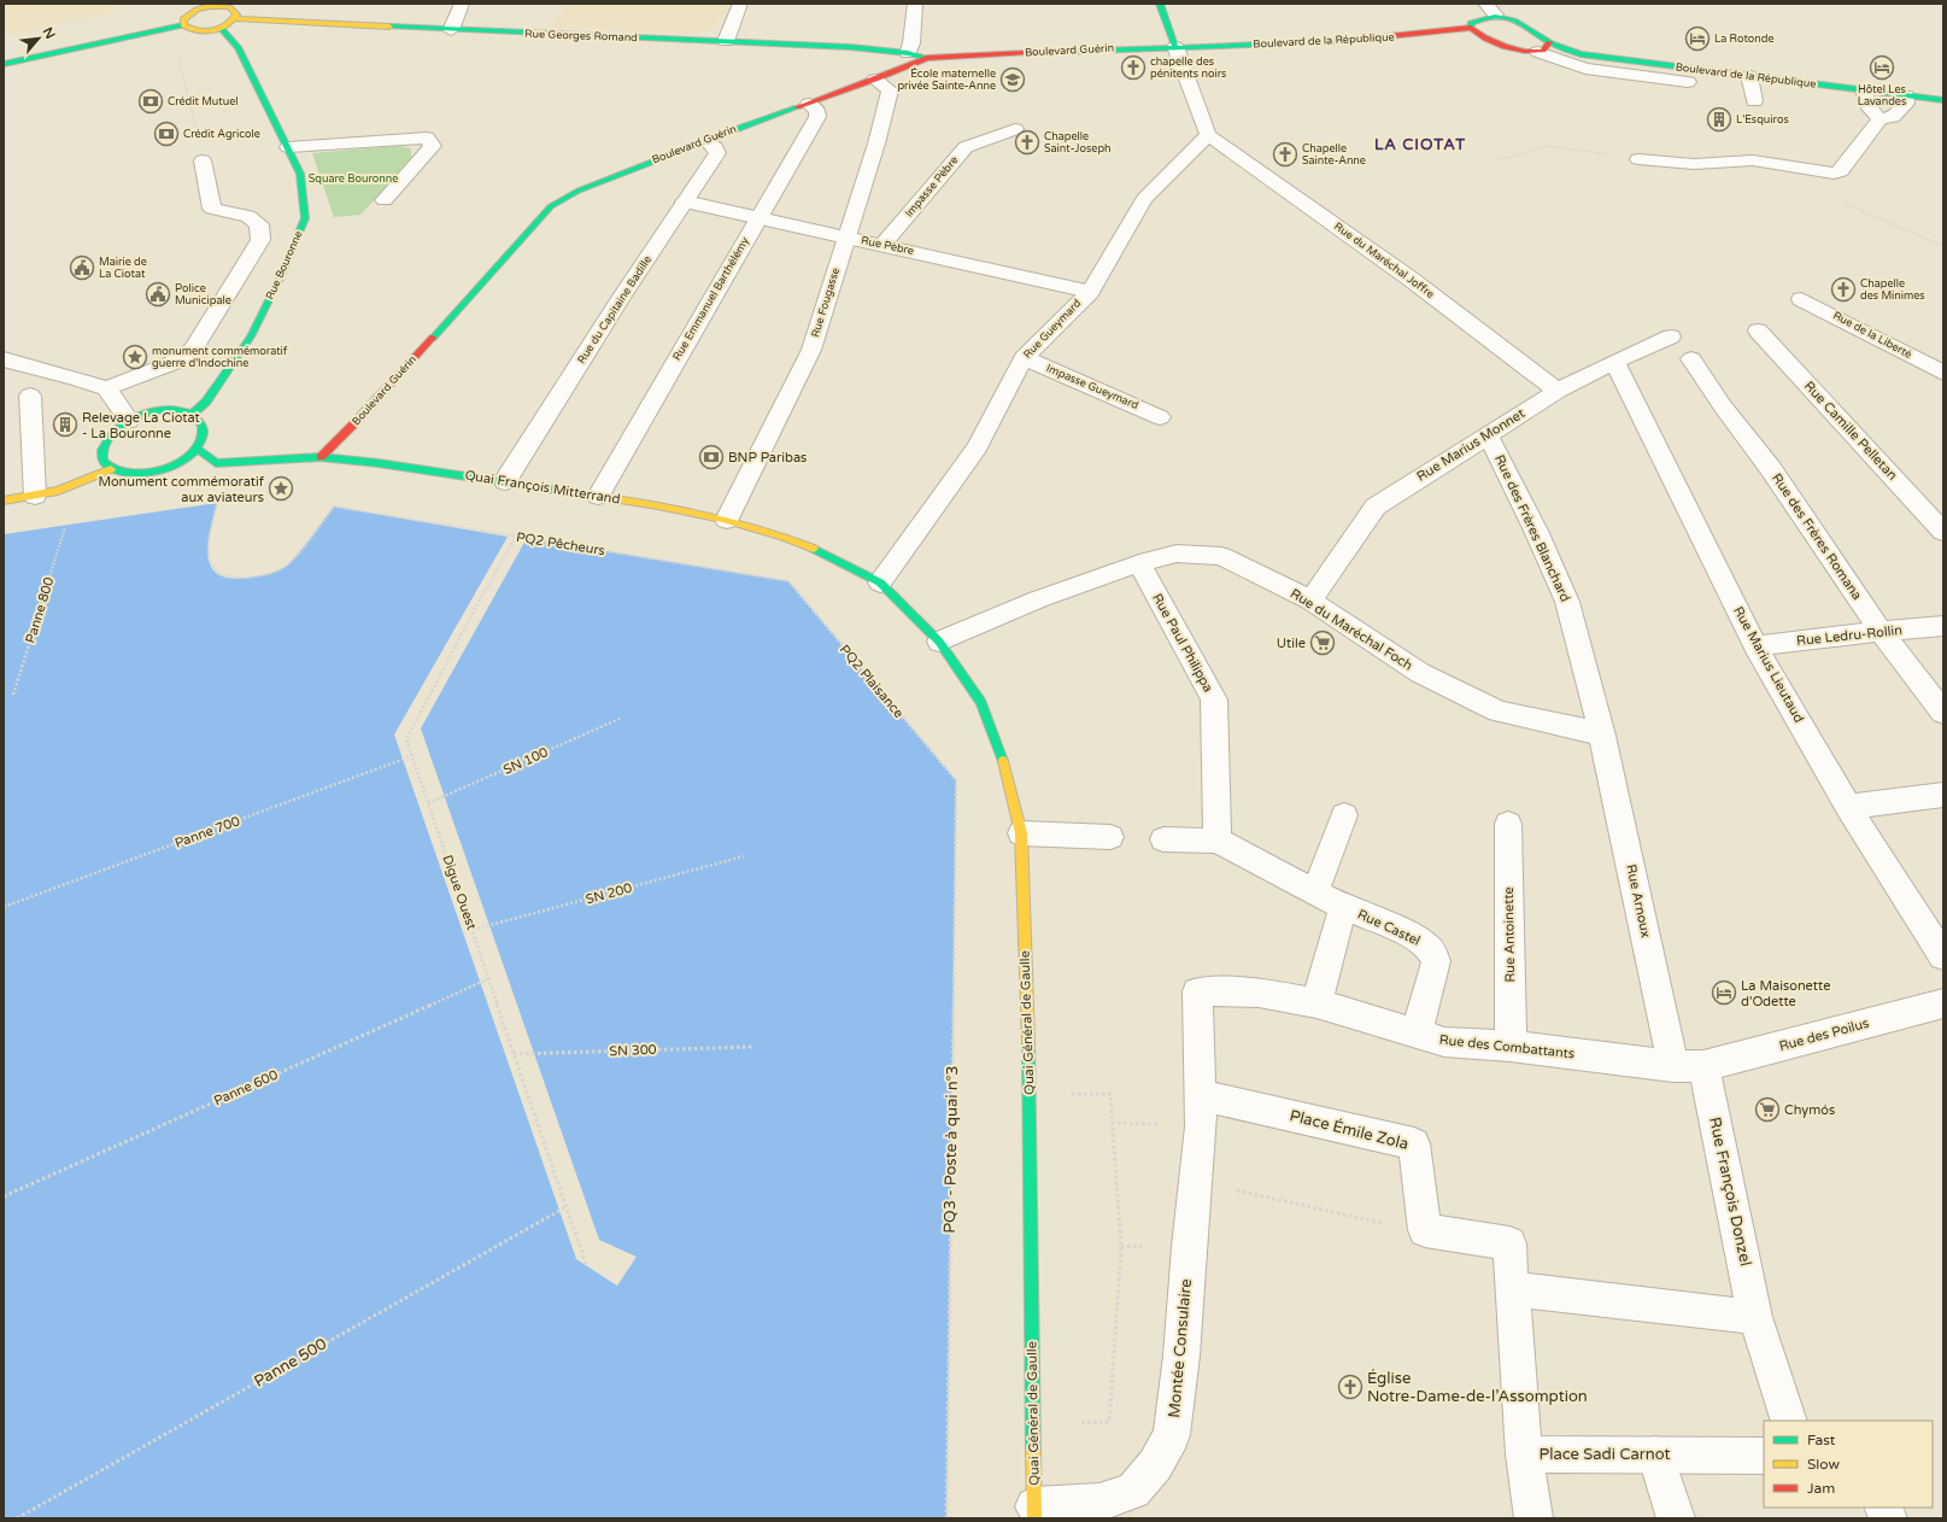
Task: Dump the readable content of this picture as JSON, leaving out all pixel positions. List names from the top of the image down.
{
  "streets": {
    "street": [
      "Rue Georges Romand",
      "Boulevard de la République",
      "Boulevard Guérin",
      "Impasse Pèbre",
      "Rue Pèbre",
      "Rue du Maréchal Joffre",
      "Rue Bouronne",
      "Rue Emmanuel Barthélémy",
      "Rue Fougasse",
      "Rue du Capitaine Badille",
      "Rue Gueymard",
      "Rue de la Liberté",
      "Impasse Gueymard",
      "Rue Camille Pelletan",
      "Rue Marius Monnet",
      "Quai François Mitterrand",
      "Rue des Frères Blanchard",
      "Rue des Frères Romana",
      "Rue du Maréchal Foch",
      "Rue Ledru-Rollin",
      "Rue Paul Philippa",
      "Rue Marius Lieutaud",
      "Rue Arnoux",
      "Rue Castel",
      "Rue Antoinette",
      "Quai Général de Gaulle",
      "Rue des Poilus",
      "Rue des Combattants",
      "Place Émile Zola",
      "Rue François Donzel",
      "Montée Consulaire",
      "Place Sadi Carnot"
    ],
    "path": [
      "PQ2 Pêcheurs",
      "Panne 800",
      "PQ2 Plaisance",
      "SN 100",
      "Panne 700",
      "Digue Ouest",
      "SN 200",
      "SN 300",
      "Panne 600",
      "PQ3 - Poste à quai n°3",
      "Panne 500"
    ]
  },
  "crossings": [
    ["Rue Georges Romand", "Boulevard Guérin"],
    ["Boulevard de la République", "Boulevard Guérin"],
    ["Boulevard Guérin", "Rue Emmanuel Barthélémy"],
    ["Boulevard Guérin", "Rue Fougasse"],
    ["Boulevard Guérin", "Rue du Capitaine Badille"],
    ["Boulevard Guérin", "Quai François Mitterrand"],
    ["Impasse Pèbre", "Rue Pèbre"],
    ["Rue Pèbre", "Rue Emmanuel Barthélémy"],
    ["Rue Pèbre", "Rue Fougasse"],
    ["Rue Pèbre", "Rue du Capitaine Badille"],
    ["Rue Pèbre", "Rue Gueymard"],
    ["Rue du Maréchal Joffre", "Rue Gueymard"],
    ["Rue du Maréchal Joffre", "Rue Marius Monnet"],
    ["Rue Bouronne", "Quai François Mitterrand"],
    ["Rue Emmanuel Barthélémy", "Quai François Mitterrand"],
    ["Rue Fougasse", "Quai François Mitterrand"],
    ["Rue du Capitaine Badille", "Quai François Mitterrand"],
    ["Rue Gueymard", "Impasse Gueymard"],
    ["Rue Gueymard", "Quai François Mitterrand"],
    ["Rue Gueymard", "Quai Général de Gaulle"],
    ["Rue Marius Monnet", "Rue des Frères Blanchard"],
    ["Rue Marius Monnet", "Rue du Maréchal Foch"],
    ["Rue Marius Monnet", "Rue Marius Lieutaud"],
    ["Quai François Mitterrand", "Quai Général de Gaulle"],
    ["Rue des Frères Blanchard", "Rue du Maréchal Foch"],
    ["Rue des Frères Blanchard", "Rue Arnoux"],
    ["Rue des Frères Romana", "Rue Ledru-Rollin"],
    ["PQ2 Pêcheurs", "PQ2 Plaisance"],
    ["PQ2 Pêcheurs", "Digue Ouest"],
    ["Rue du Maréchal Foch", "Rue Paul Philippa"],
    ["Rue du Maréchal Foch", "Rue Arnoux"],
    ["Rue du Maréchal Foch", "Quai Général de Gaulle"],
    ["Rue Ledru-Rollin", "Rue Marius Lieutaud"],
    ["Rue Paul Philippa", "Rue Castel"],
    ["PQ2 Plaisance", "PQ3 - Poste à quai n°3"],
    ["SN 100", "Digue Ouest"],
    ["Panne 700", "Digue Ouest"],
    ["Digue Ouest", "SN 200"],
    ["Digue Ouest", "SN 300"],
    ["Digue Ouest", "Panne 600"],
    ["Digue Ouest", "Panne 500"],
    ["Rue Arnoux", "Rue des Poilus"],
    ["Rue Arnoux", "Rue des Combattants"],
    ["Rue Arnoux", "Rue François Donzel"],
    ["Rue Castel", "Rue des Combattants"],
    ["Rue Antoinette", "Rue des Combattants"],
    ["Quai Général de Gaulle", "Montée Consulaire"],
    ["Rue des Poilus", "Rue des Combattants"],
    ["Rue des Poilus", "Rue François Donzel"],
    ["Rue des Combattants", "Place Émile Zola"],
    ["Rue des Combattants", "Rue François Donzel"],
    ["Place Émile Zola", "Place Sadi Carnot"]
  ],
  "districts": ["LA CIOTAT"],
  "parks": ["Square Bouronne"],
  "places": {
    "hotel": ["La Rotonde", "Hôtel Les Lavandes", "La Maisonette d'Odette"],
    "church": [
      "chapelle des pénitents noirs",
      "Chapelle Saint-Joseph",
      "Chapelle Sainte-Anne",
      "Chapelle des Minimes",
      "Église Notre-Dame-de-l’Assomption"
    ],
    "school or university": ["École maternelle privée Sainte-Anne"],
    "bank": ["Crédit Mutuel", "Crédit Agricole", "BNP Paribas"],
    "building": ["L'Esquiros", "Relevage La Ciotat - La Bouronne"],
    "public building": ["Mairie de La Ciotat", "Police Municipale"],
    "place": ["monument commémoratif guerre d'Indochine", "Monument commémoratif aux aviateurs"],
    "supermarket": ["Utile", "Chymós"]
  },
  "legend": ["Fast", "Slow", "Jam"],
  "north": "top right"
}
